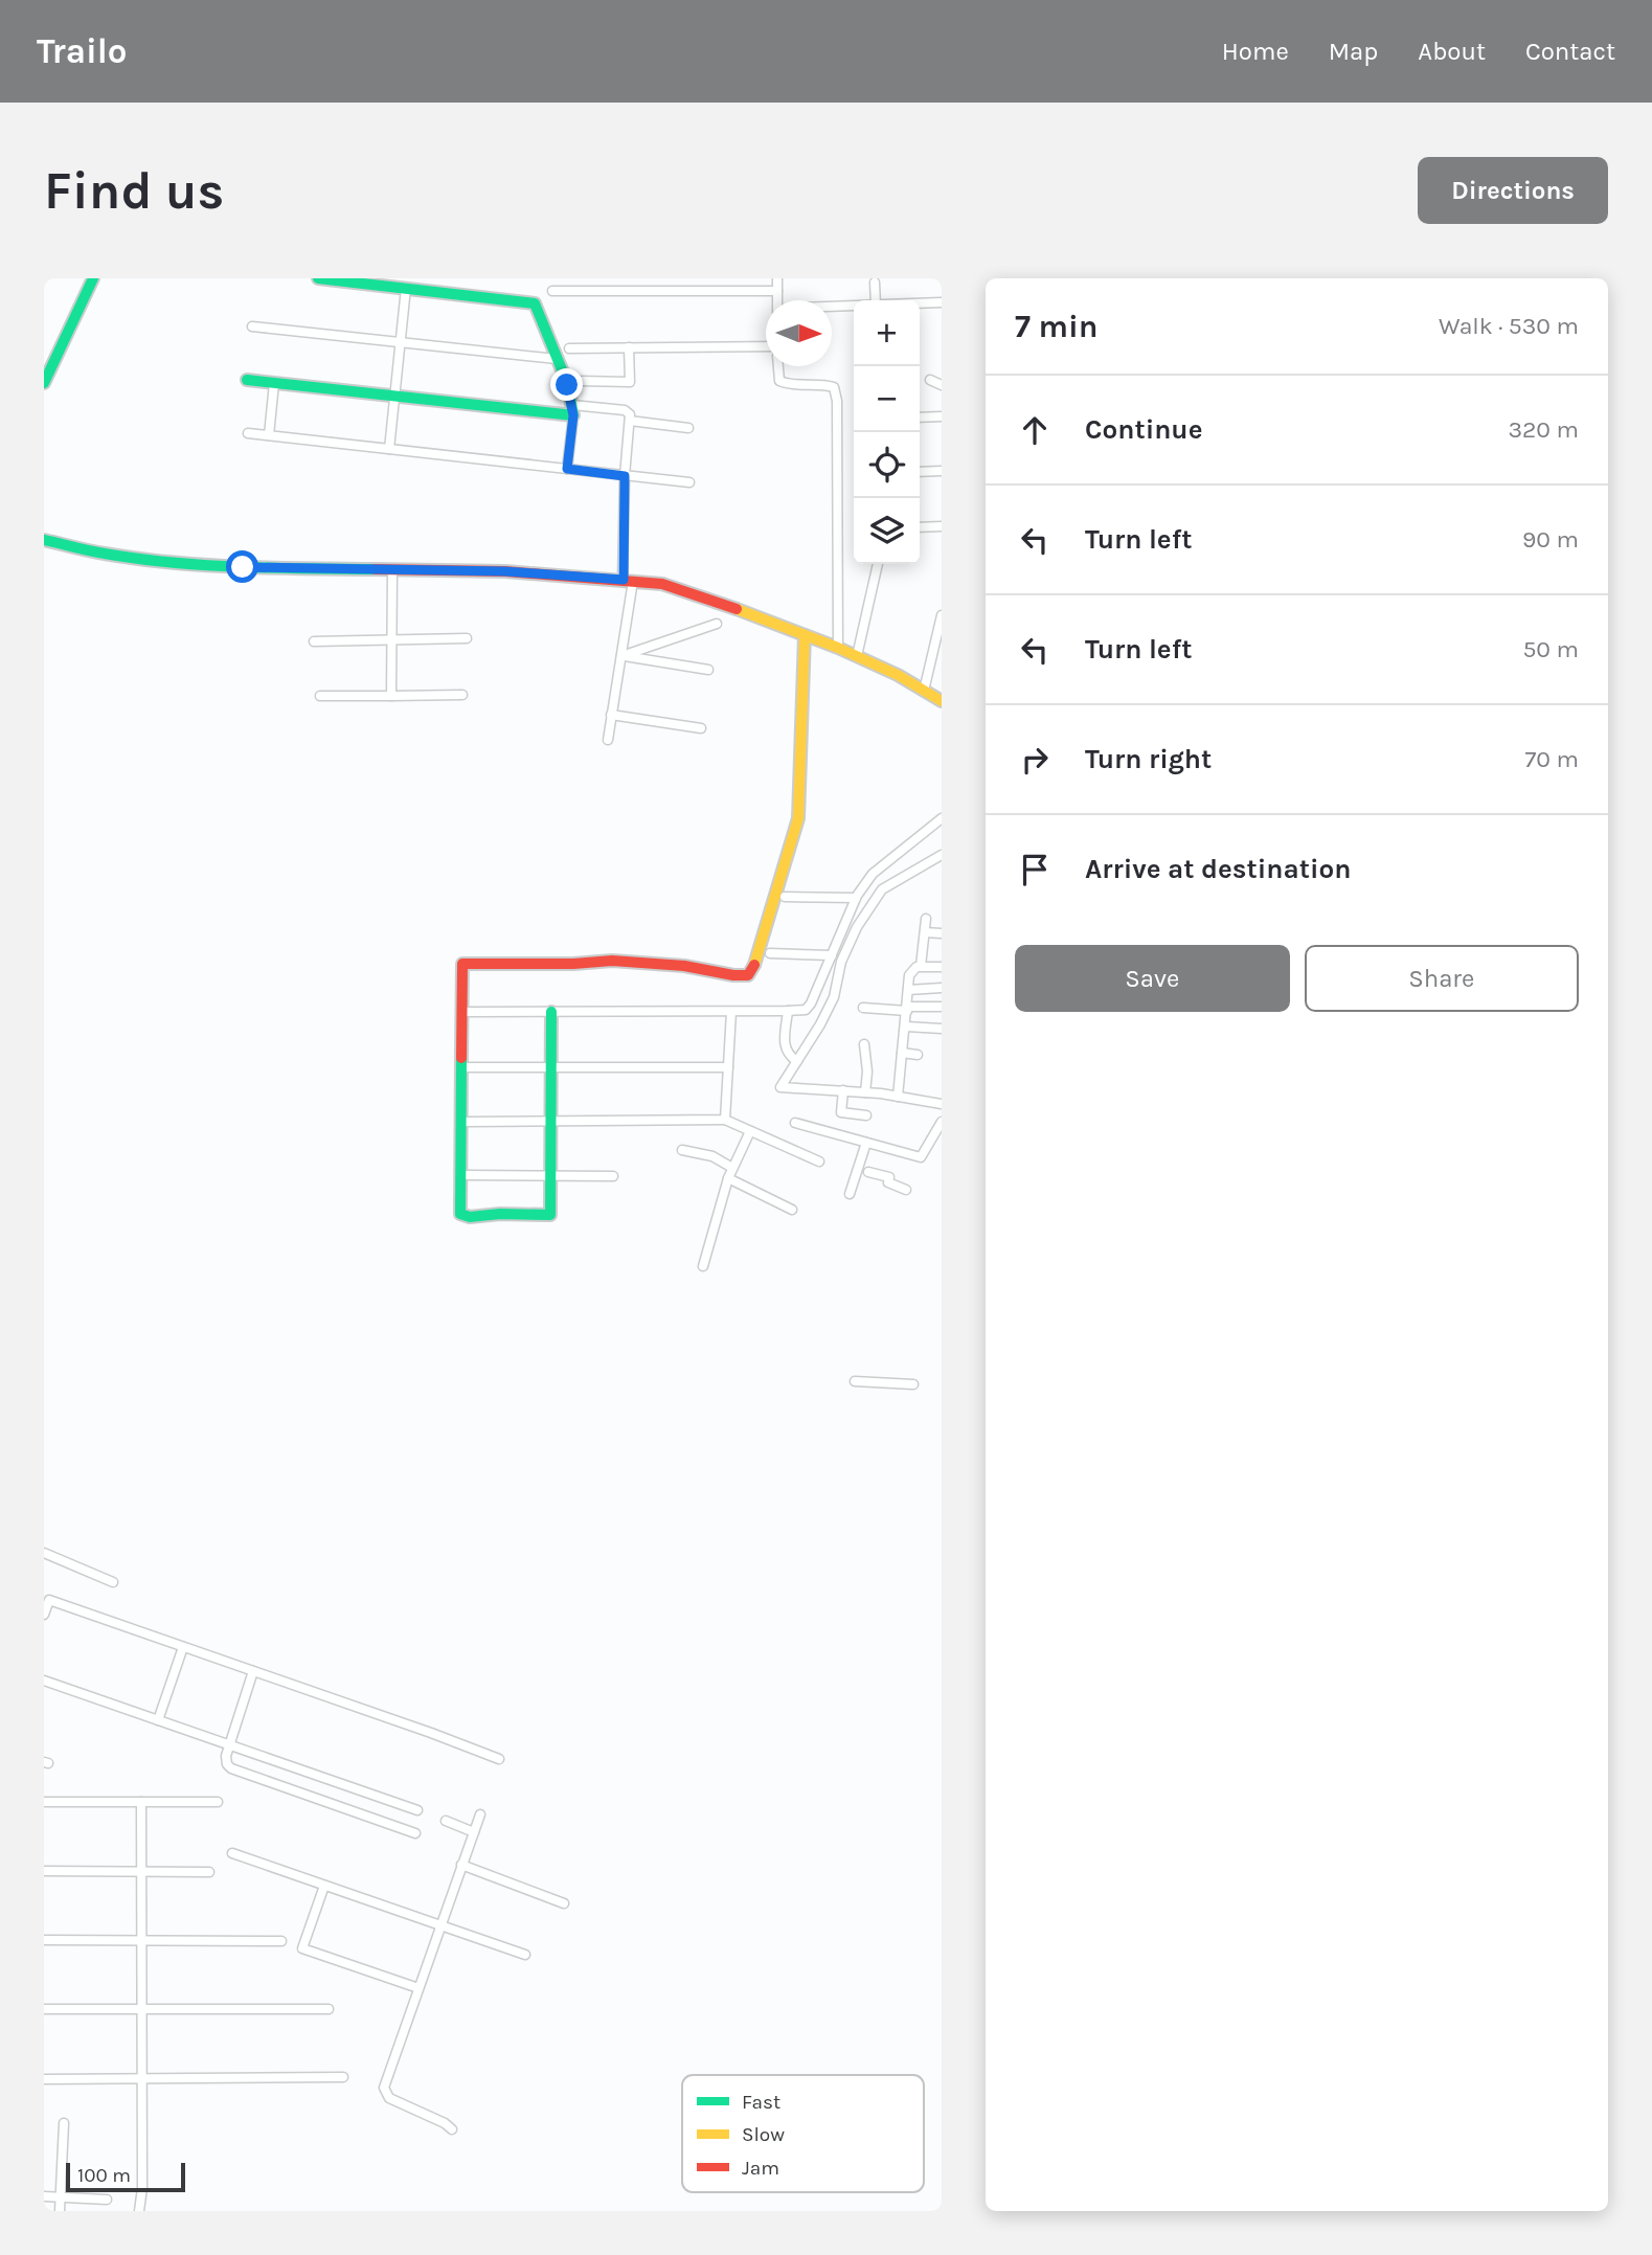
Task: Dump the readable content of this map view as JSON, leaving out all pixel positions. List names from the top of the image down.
{
  "legend": ["Fast", "Slow", "Jam"],
  "scale_bar": "100 m",
  "north": "right",
  "page": {
    "header": "Trailo",
    "nav": [
      "Home",
      "Map",
      "About",
      "Contact"
    ],
    "buttons": [
      "Directions",
      ["Save", "Share"]
    ],
    "title": "Find us",
    "heading": ["7 min", "Walk · 530 m"],
    "map_buttons": ["+", "−"],
    "list": [
      ["Continue", "320 m"],
      ["Turn left", "90 m"],
      ["Turn left", "50 m"],
      ["Turn right", "70 m"],
      "Arrive at destination"
    ],
    "scale": "100 m"
  }
}
